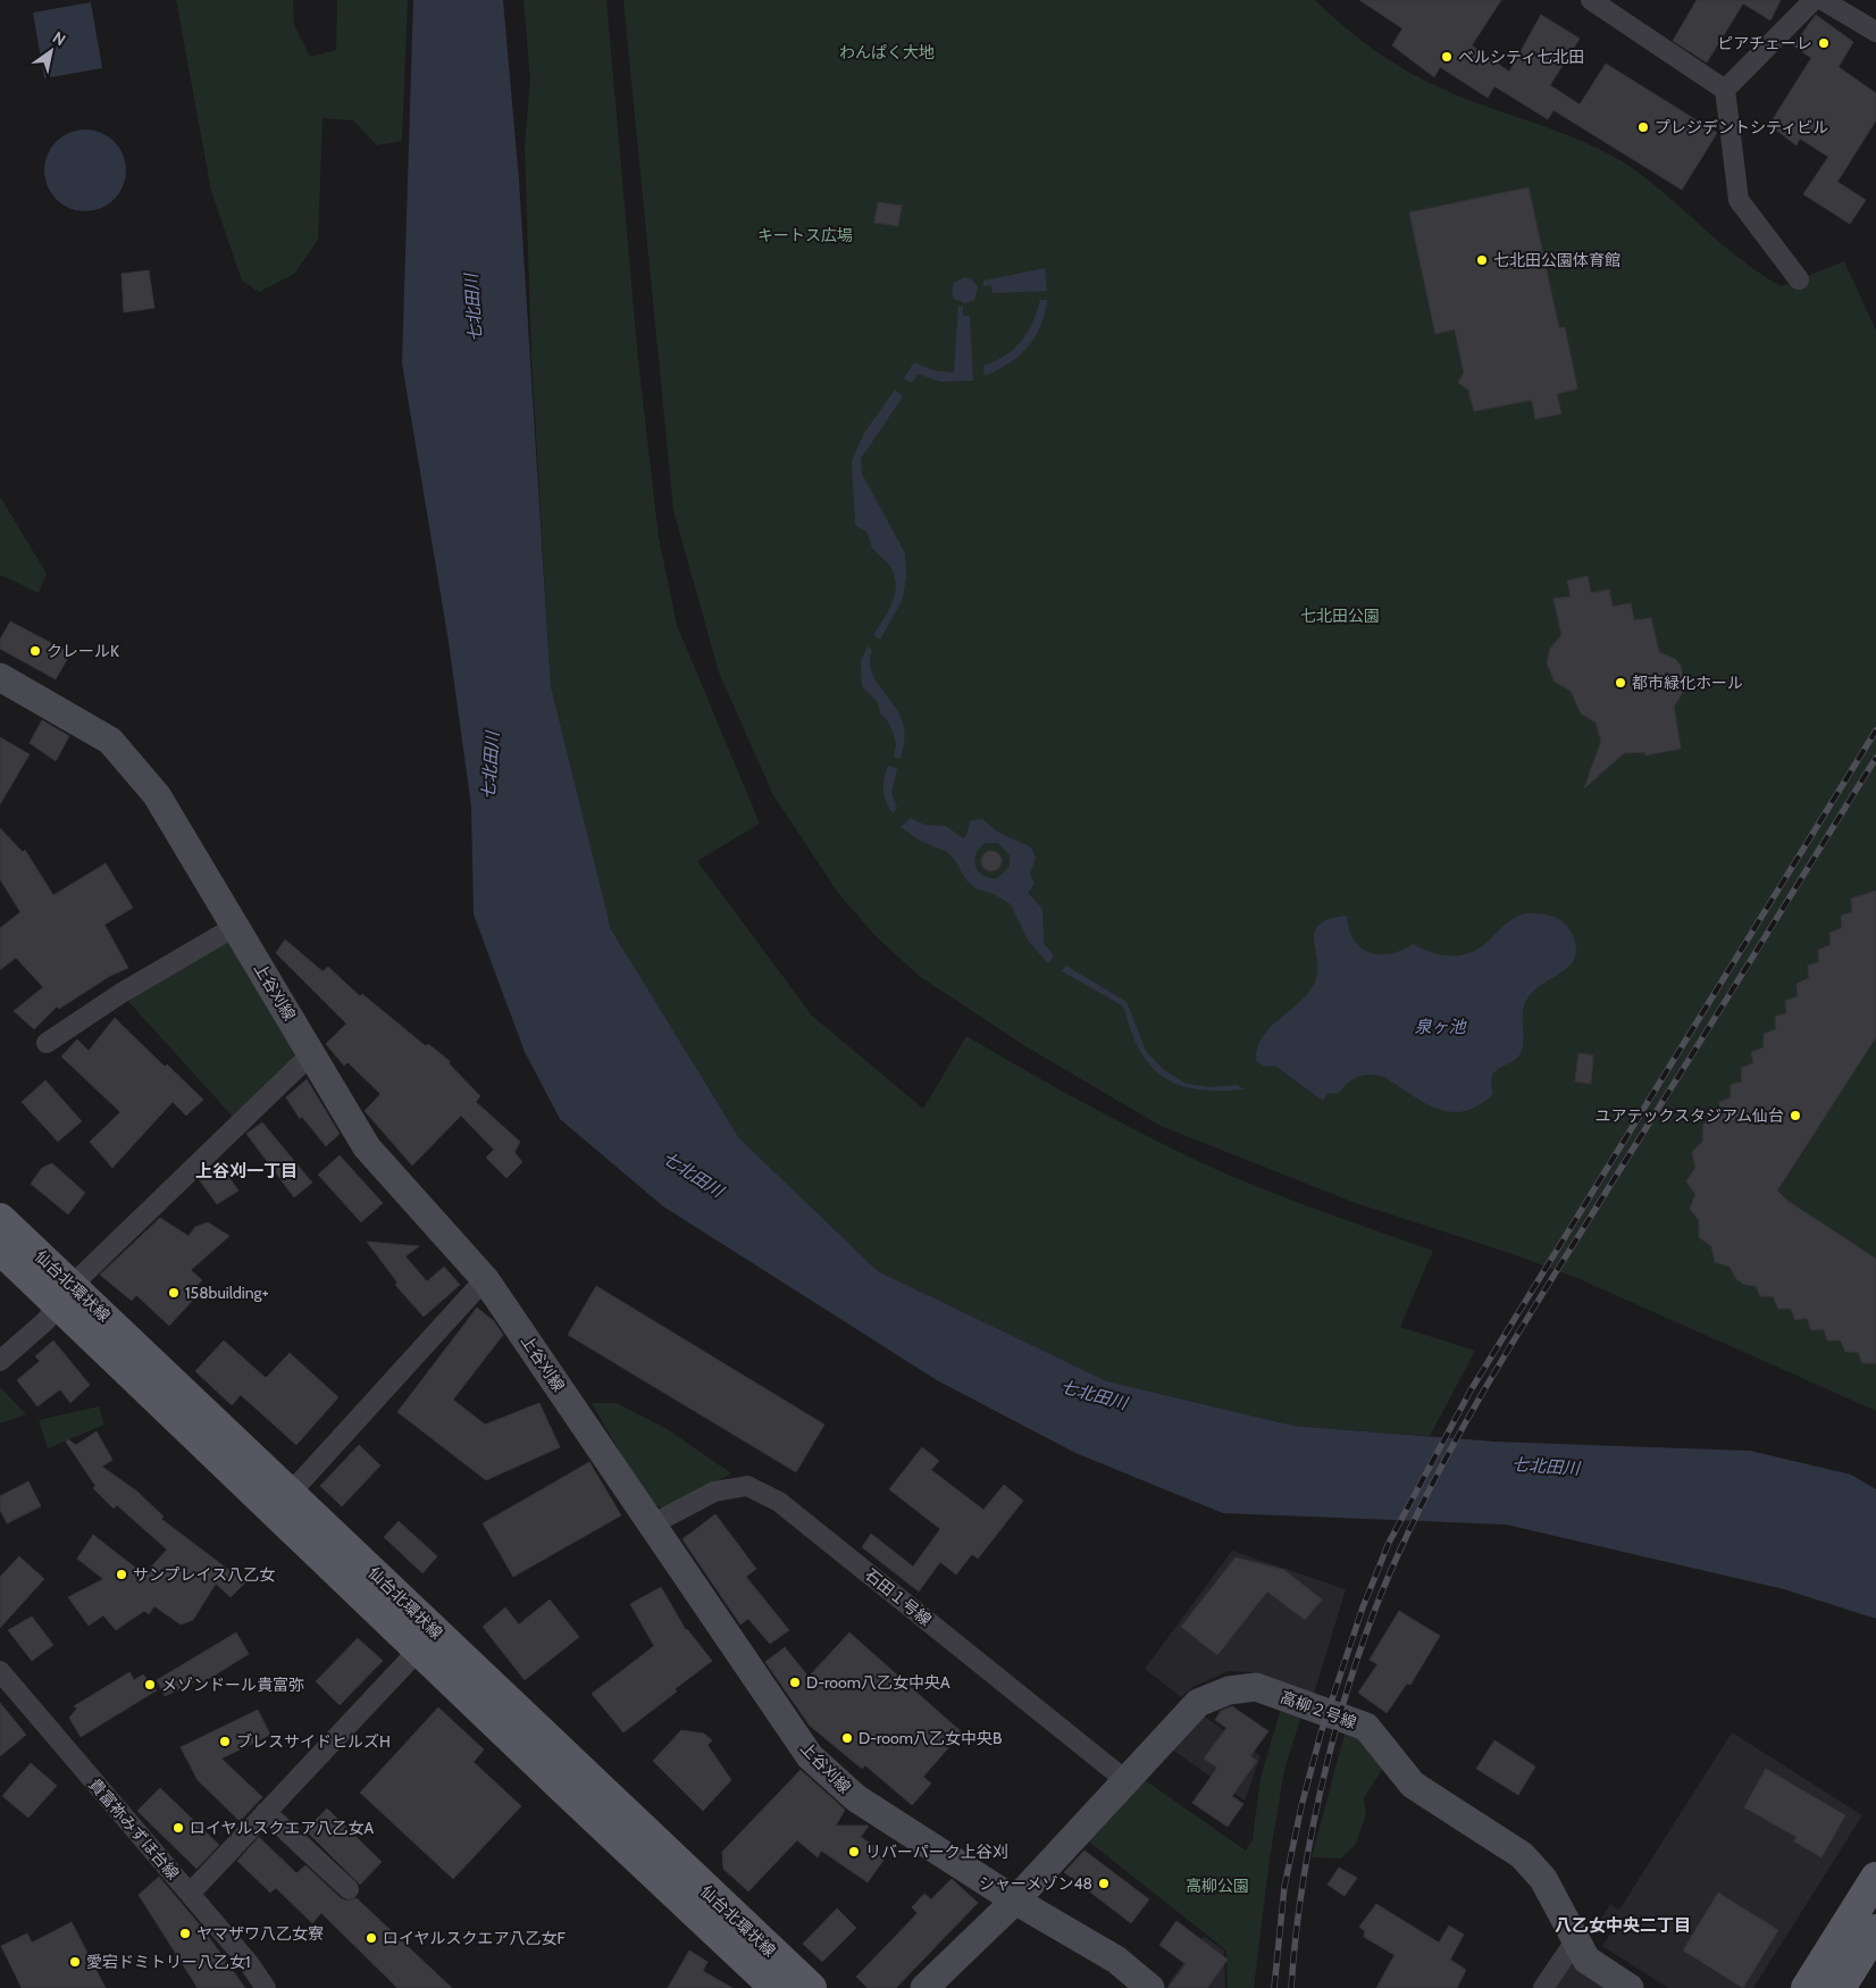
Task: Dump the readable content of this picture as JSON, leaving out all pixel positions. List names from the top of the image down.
{
  "streets": {
    "main road": ["仙台北環状線"],
    "street": [
      "上谷刈線",
      "石田１号線",
      "高柳２号線",
      "貴富祢みずほ台線"
    ]
  },
  "crossings": [
    ["上谷刈線", "石田１号線"],
    ["上谷刈線", "高柳２号線"],
    ["石田１号線", "高柳２号線"]
  ],
  "districts": ["上谷刈一丁目", "八乙女中央二丁目"],
  "water": ["七北田川", "泉ヶ池"],
  "parks": [
    "わんぱく大地",
    "キートス広場",
    "七北田公園",
    "高柳公園"
  ],
  "places": [
    "ピアチェーレ",
    "ベルシティ七北田",
    "プレジデントシティビル",
    "七北田公園体育館",
    "クレールK",
    "都市緑化ホール",
    "ユアテックスタジアム仙台",
    "158building+",
    "サンプレイス八乙女",
    "D-room八乙女中央A",
    "メゾンドール貴富弥",
    "D-room八乙女中央B",
    "ブレスサイドヒルズH",
    "ロイヤルスクエア八乙女A",
    "リバーパーク上谷刈",
    "シャーメゾン48",
    "ヤマザワ八乙女寮",
    "ロイヤルスクエア八乙女F",
    "愛宕ドミトリー八乙女1"
  ],
  "north": "top right"
}
